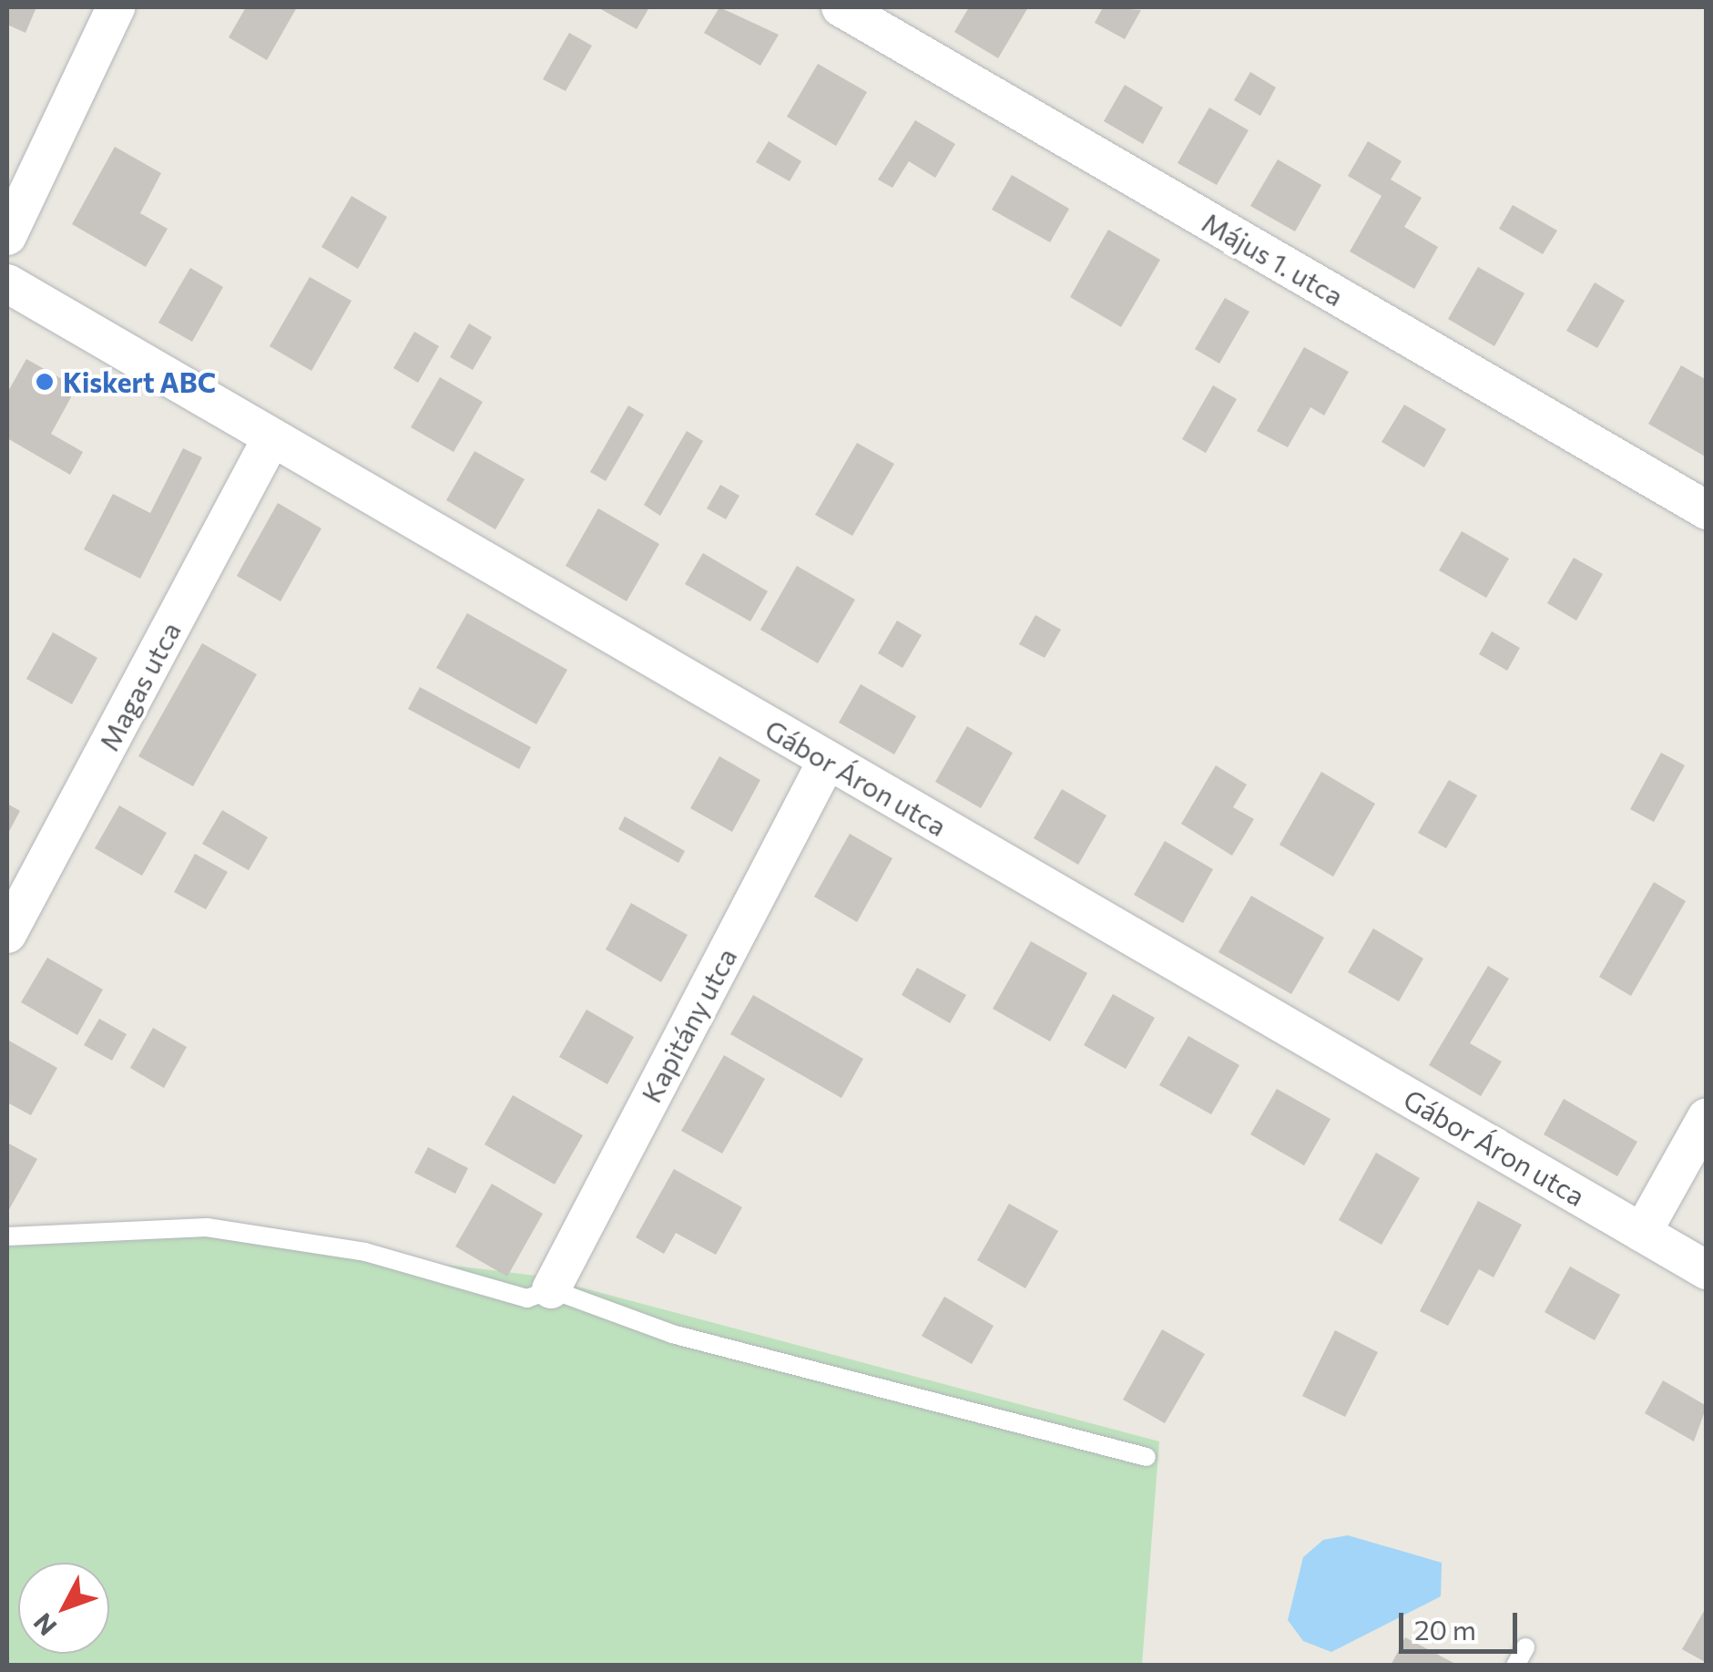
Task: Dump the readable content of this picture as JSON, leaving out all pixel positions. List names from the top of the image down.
{
  "streets": {
    "street": [
      "Május 1. utca",
      "Magas utca",
      "Gábor Áron utca",
      "Kapitány utca"
    ]
  },
  "crossings": [
    ["Magas utca", "Gábor Áron utca"],
    ["Gábor Áron utca", "Kapitány utca"]
  ],
  "places": ["Kiskert ABC"],
  "scale_bar": "20 m",
  "north": "bottom left"
}
